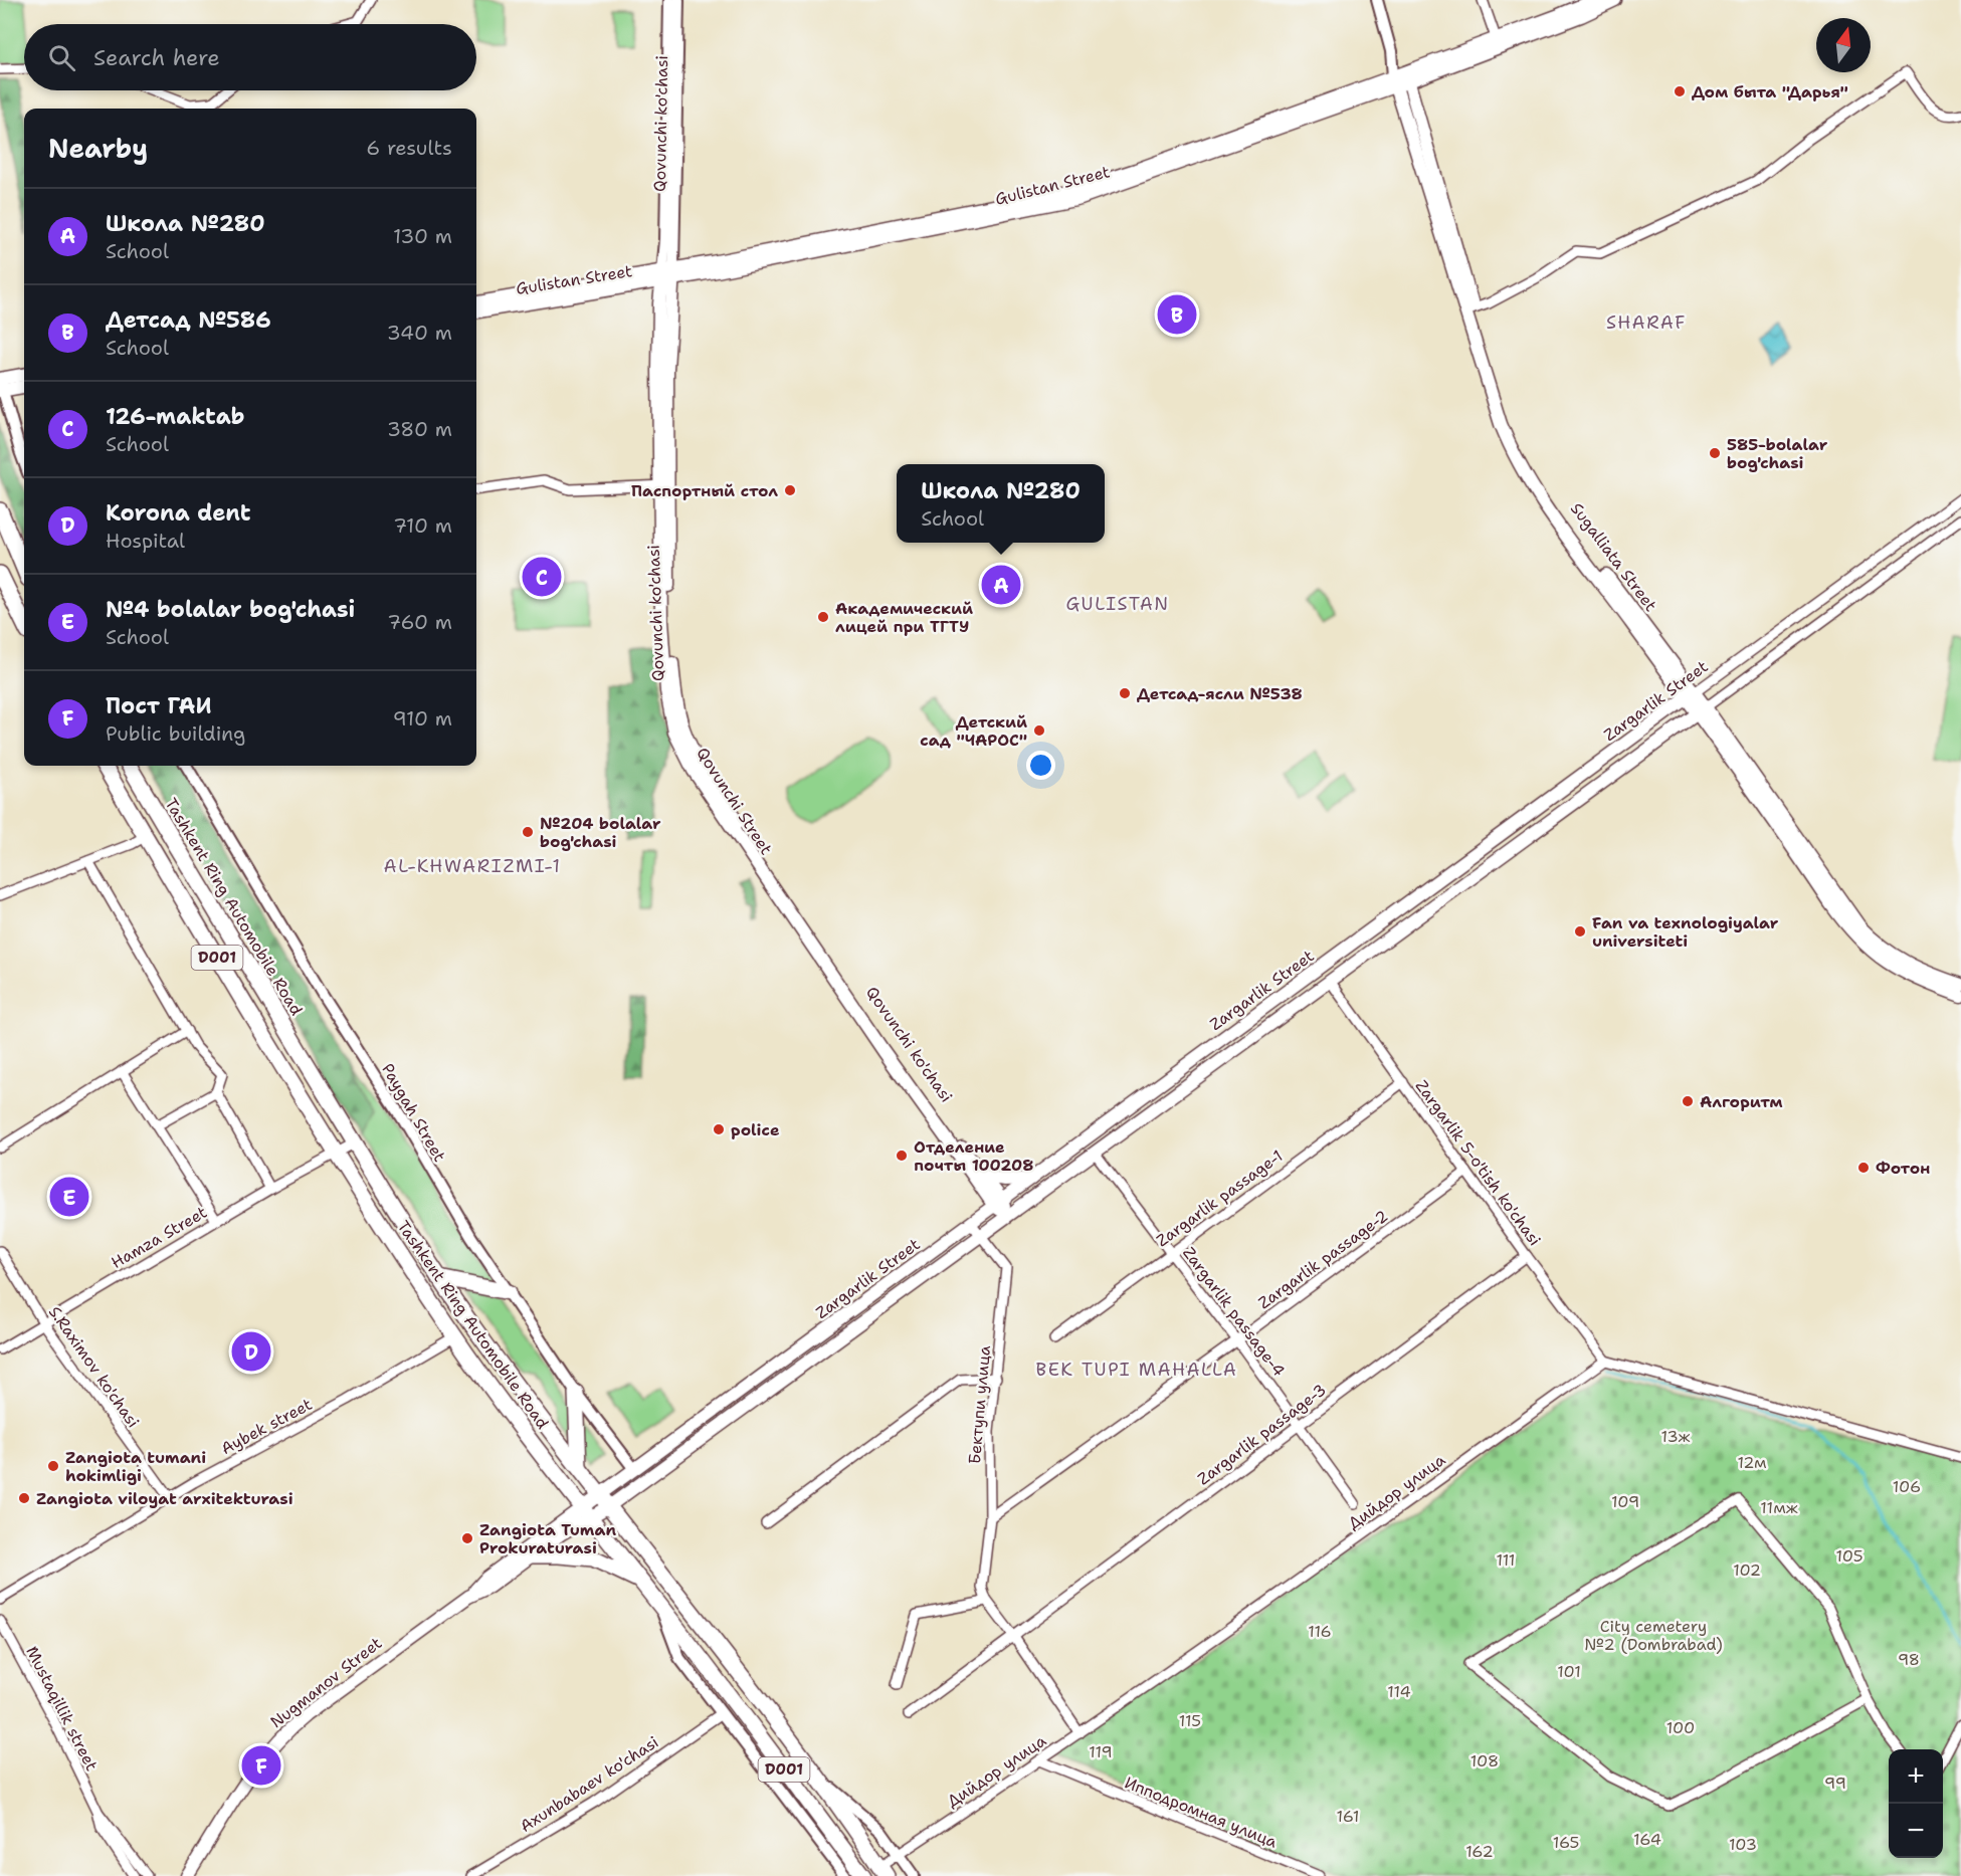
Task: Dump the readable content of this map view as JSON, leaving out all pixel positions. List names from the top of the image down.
{
  "streets": {
    "highway": ["Tashkent Ring Automobile Road", "D001"],
    "main road": [
      "Qovunchi ko'chasi",
      "Gulistan Street",
      "Sugalliata Street",
      "Zargarlik Street",
      "Qovunchi Street",
      "Zargarlik passage-4",
      "Nugmanov Street"
    ],
    "street": [
      "Paygah Street",
      "Zargarlik 5-o'tish ko'chasi",
      "Zargarlik passage-1",
      "Hamza Street",
      "Zargarlik passage-2",
      "S.Raximov ko'chasi",
      "Бектупи улица",
      "Aybek street",
      "Zargarlik passage-3",
      "Дийдор улица",
      "Mustaqillik street",
      "Axunbabaev ko'chasi",
      "Ипподромная улица"
    ]
  },
  "crossings": [
    ["Qovunchi ko'chasi", "Gulistan Street"],
    ["Qovunchi ko'chasi", "Zargarlik Street"],
    ["Qovunchi ko'chasi", "Qovunchi Street"],
    ["Gulistan Street", "Sugalliata Street"],
    ["Sugalliata Street", "Zargarlik Street"],
    ["Zargarlik Street", "Qovunchi Street"],
    ["Zargarlik Street", "Tashkent Ring Automobile Road"],
    ["Zargarlik Street", "Paygah Street"],
    ["Zargarlik Street", "Zargarlik 5-o'tish ko'chasi"],
    ["Zargarlik Street", "Zargarlik passage-4"],
    ["Zargarlik Street", "Бектупи улица"],
    ["Zargarlik Street", "Nugmanov Street"],
    ["Tashkent Ring Automobile Road", "D001"],
    ["Tashkent Ring Automobile Road", "Hamza Street"],
    ["Tashkent Ring Automobile Road", "Aybek street"],
    ["Tashkent Ring Automobile Road", "Nugmanov Street"],
    ["D001", "Дийдор улица"],
    ["Zargarlik 5-o'tish ko'chasi", "Zargarlik passage-1"],
    ["Zargarlik 5-o'tish ko'chasi", "Zargarlik passage-2"],
    ["Zargarlik 5-o'tish ko'chasi", "Zargarlik passage-3"],
    ["Zargarlik 5-o'tish ko'chasi", "Дийдор улица"],
    ["Zargarlik passage-1", "Zargarlik passage-4"],
    ["Hamza Street", "S.Raximov ko'chasi"],
    ["Zargarlik passage-2", "Zargarlik passage-4"],
    ["Zargarlik passage-2", "Бектупи улица"],
    ["Zargarlik passage-4", "Zargarlik passage-3"],
    ["S.Raximov ko'chasi", "Aybek street"],
    ["Дийдор улица", "Ипподромная улица"]
  ],
  "districts": [
    "SHARAF",
    "GULISTAN",
    "AL-KHWARIZMI-1",
    "BEK TUPI MAHALLA"
  ],
  "parks": [
    "13ж",
    "12м",
    "106",
    "109",
    "11мж",
    "105",
    "111",
    "102",
    "City cemetery №2 (Dombrabad)",
    "116",
    "98",
    "101",
    "114",
    "115",
    "100",
    "119",
    "108",
    "99",
    "161",
    "164",
    "165",
    "103",
    "162"
  ],
  "places": [
    "Дом быта \"Дарья\"",
    "585-bolalar bog'chasi",
    "Паспортный стол",
    "Академический лицей при ТГТУ",
    "Детсад-ясли №538",
    "Детский сад \"ЧАРОС\"",
    "№204 bolalar bog'chasi",
    "Fan va texnologiyalar universiteti",
    "Алгоритм",
    "police",
    "Отделение почты 100208",
    "Фотон",
    "Zangiota tumani hokimligi",
    "Zangiota viloyat arxitekturasi",
    "Zangiota Tuman Prokuraturasi"
  ],
  "north": "top",
  "page": {
    "search": "Search here",
    "heading": ["Nearby", "6 results"],
    "list": [
      {
        "mark": "A",
        "name": "Школа №280",
        "note": "School",
        "value": "130 m"
      },
      {
        "mark": "B",
        "name": "Детсад №586",
        "note": "School",
        "value": "340 m"
      },
      {
        "mark": "C",
        "name": "126-maktab",
        "note": "School",
        "value": "380 m"
      },
      {
        "mark": "D",
        "name": "Korona dent",
        "note": "Hospital",
        "value": "710 m"
      },
      {
        "mark": "E",
        "name": "№4 bolalar bog'chasi",
        "note": "School",
        "value": "760 m"
      },
      {
        "mark": "F",
        "name": "Пост ГАИ",
        "note": "Public building",
        "value": "910 m"
      }
    ],
    "pins": [
      "B",
      "C",
      "A",
      "E",
      "D",
      "F"
    ],
    "popup": ["Школа №280", "School"],
    "map_buttons": ["+", "−"]
  }
}
